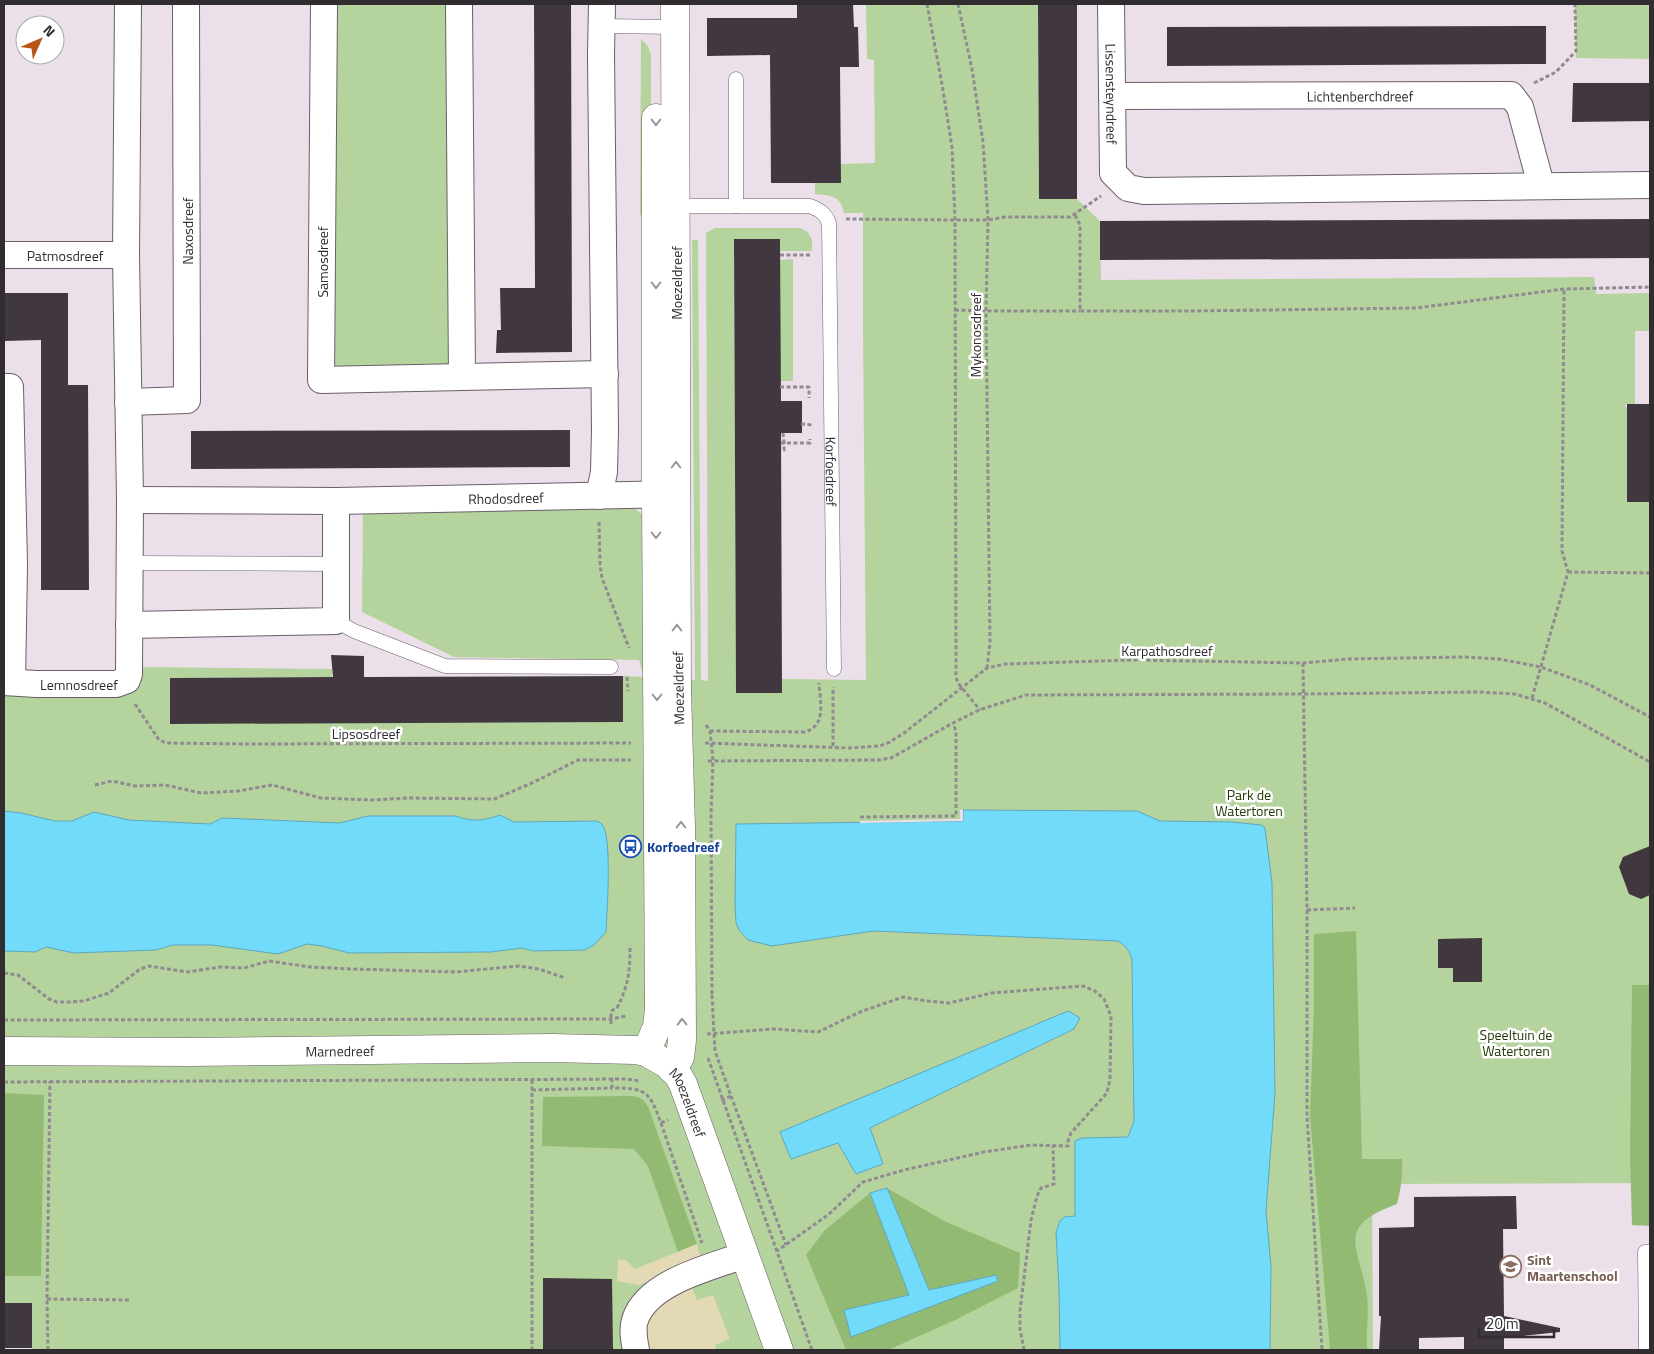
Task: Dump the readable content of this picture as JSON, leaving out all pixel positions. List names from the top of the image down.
{
  "streets": {
    "street": [
      "Lissensteyndreef",
      "Lichtenberchdreef",
      "Naxosdreef",
      "Patmosdreef",
      "Samosdreef",
      "Moezeldreef",
      "Rhodosdreef",
      "Lemnosdreef",
      "Marnedreef"
    ],
    "lane": ["Korfoedreef"],
    "path": ["Mykonosdreef", "Karpathosdreef", "Lipsosdreef"]
  },
  "crossings": [
    ["Lissensteyndreef", "Lichtenberchdreef"],
    ["Moezeldreef", "Rhodosdreef"],
    ["Moezeldreef", "Marnedreef"],
    ["Mykonosdreef", "Karpathosdreef"],
    ["Lemnosdreef", "Lipsosdreef"]
  ],
  "parks": ["Park de Watertoren", "Speeltuin de Watertoren"],
  "places": {
    "bus stop": ["Korfoedreef"],
    "school or university": ["Sint Maartenschool"]
  },
  "scale_bar": "20 m",
  "north": "top right"
}
